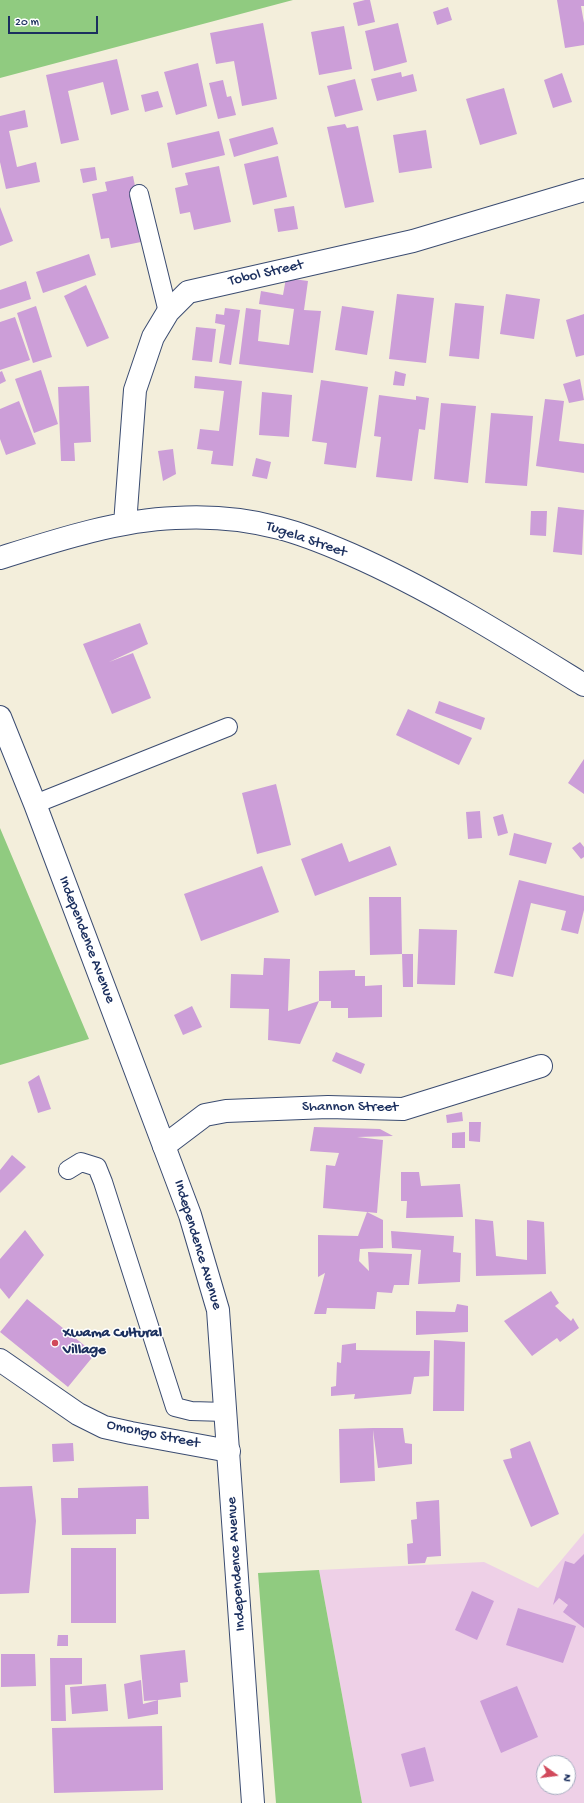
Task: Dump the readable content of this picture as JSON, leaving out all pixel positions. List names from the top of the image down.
{
  "streets": {
    "street": [
      "Tobol Street",
      "Tugela Street",
      "Independence Avenue",
      "Shannon Street",
      "Omongo Street"
    ]
  },
  "crossings": [
    ["Tobol Street", "Tugela Street"],
    ["Independence Avenue", "Shannon Street"],
    ["Independence Avenue", "Omongo Street"]
  ],
  "places": ["Xwama Cultural Village"],
  "scale_bar": "20 m",
  "north": "right"
}
